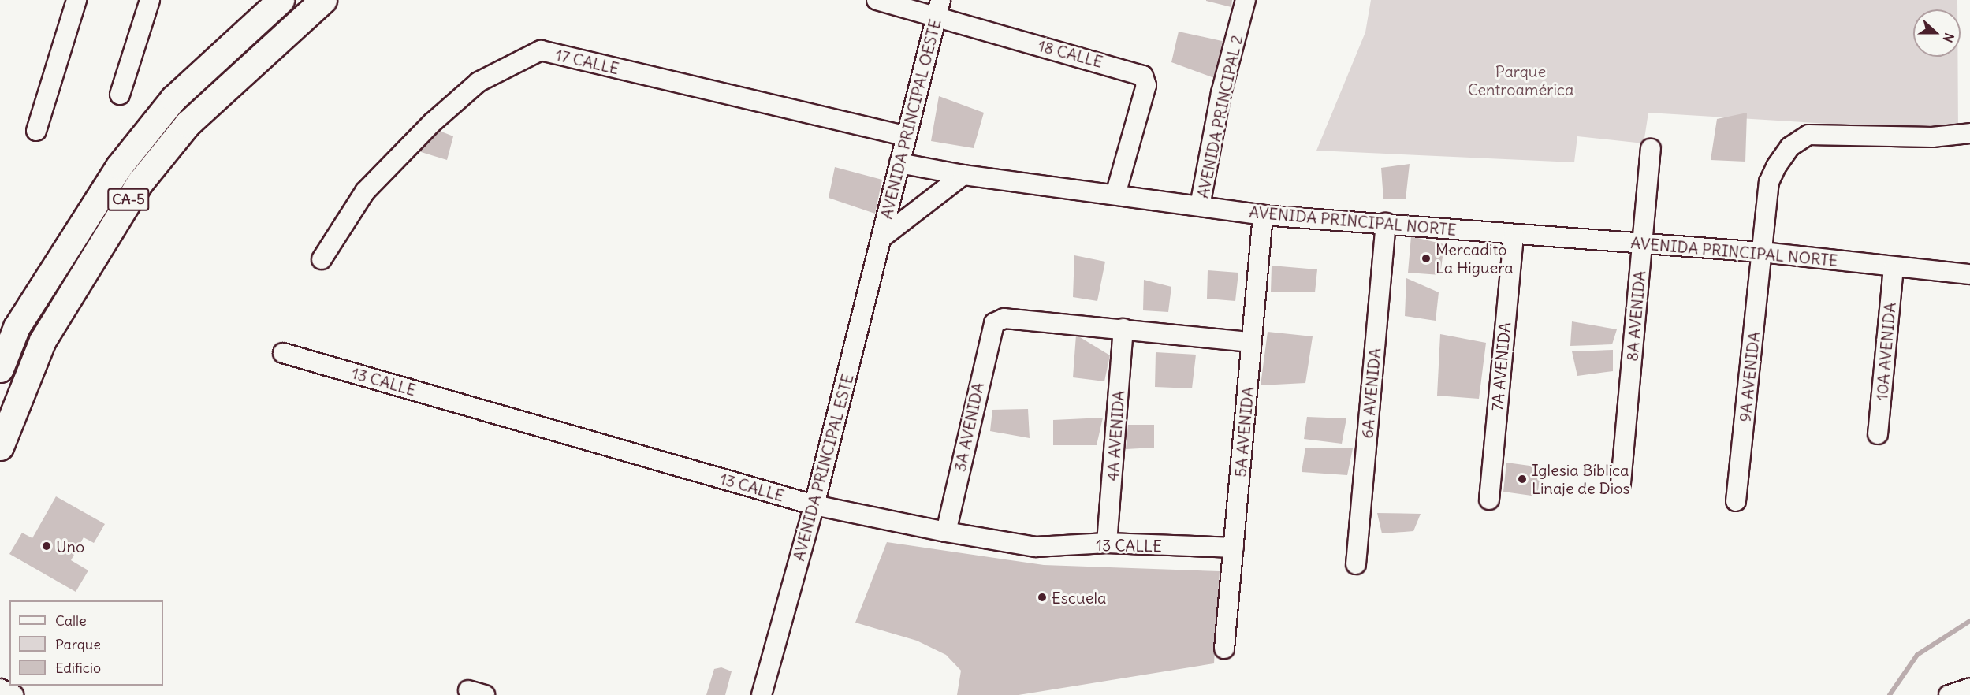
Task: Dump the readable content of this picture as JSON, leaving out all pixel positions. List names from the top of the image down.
{
  "streets": {
    "highway": ["CA-5"],
    "street": [
      "18 CALLE",
      "17 CALLE",
      "AVENIDA PRINCIPAL 2",
      "AVENIDA PRINCIPAL OESTE",
      "AVENIDA PRINCIPAL NORTE",
      "8A AVENIDA",
      "10A AVENIDA",
      "7A AVENIDA",
      "9A AVENIDA",
      "13 CALLE",
      "6A AVENIDA",
      "3A AVENIDA",
      "5A AVENIDA",
      "4A AVENIDA",
      "AVENIDA PRINCIPAL ESTE"
    ]
  },
  "crossings": [
    ["18 CALLE", "AVENIDA PRINCIPAL OESTE"],
    ["18 CALLE", "AVENIDA PRINCIPAL NORTE"],
    ["17 CALLE", "AVENIDA PRINCIPAL OESTE"],
    ["AVENIDA PRINCIPAL 2", "AVENIDA PRINCIPAL NORTE"],
    ["AVENIDA PRINCIPAL OESTE", "AVENIDA PRINCIPAL NORTE"],
    ["AVENIDA PRINCIPAL OESTE", "AVENIDA PRINCIPAL ESTE"],
    ["AVENIDA PRINCIPAL NORTE", "8A AVENIDA"],
    ["AVENIDA PRINCIPAL NORTE", "10A AVENIDA"],
    ["AVENIDA PRINCIPAL NORTE", "7A AVENIDA"],
    ["AVENIDA PRINCIPAL NORTE", "9A AVENIDA"],
    ["AVENIDA PRINCIPAL NORTE", "6A AVENIDA"],
    ["AVENIDA PRINCIPAL NORTE", "5A AVENIDA"],
    ["13 CALLE", "3A AVENIDA"],
    ["13 CALLE", "5A AVENIDA"],
    ["13 CALLE", "4A AVENIDA"],
    ["13 CALLE", "AVENIDA PRINCIPAL ESTE"],
    ["3A AVENIDA", "4A AVENIDA"]
  ],
  "parks": ["Parque Centroamérica"],
  "places": [
    "Mercadito La Higuera",
    "Iglesia Bíblica Linaje de Dios",
    "Uno",
    "Escuela"
  ],
  "legend": ["Calle", "Parque", "Edificio"],
  "north": "right"
}
